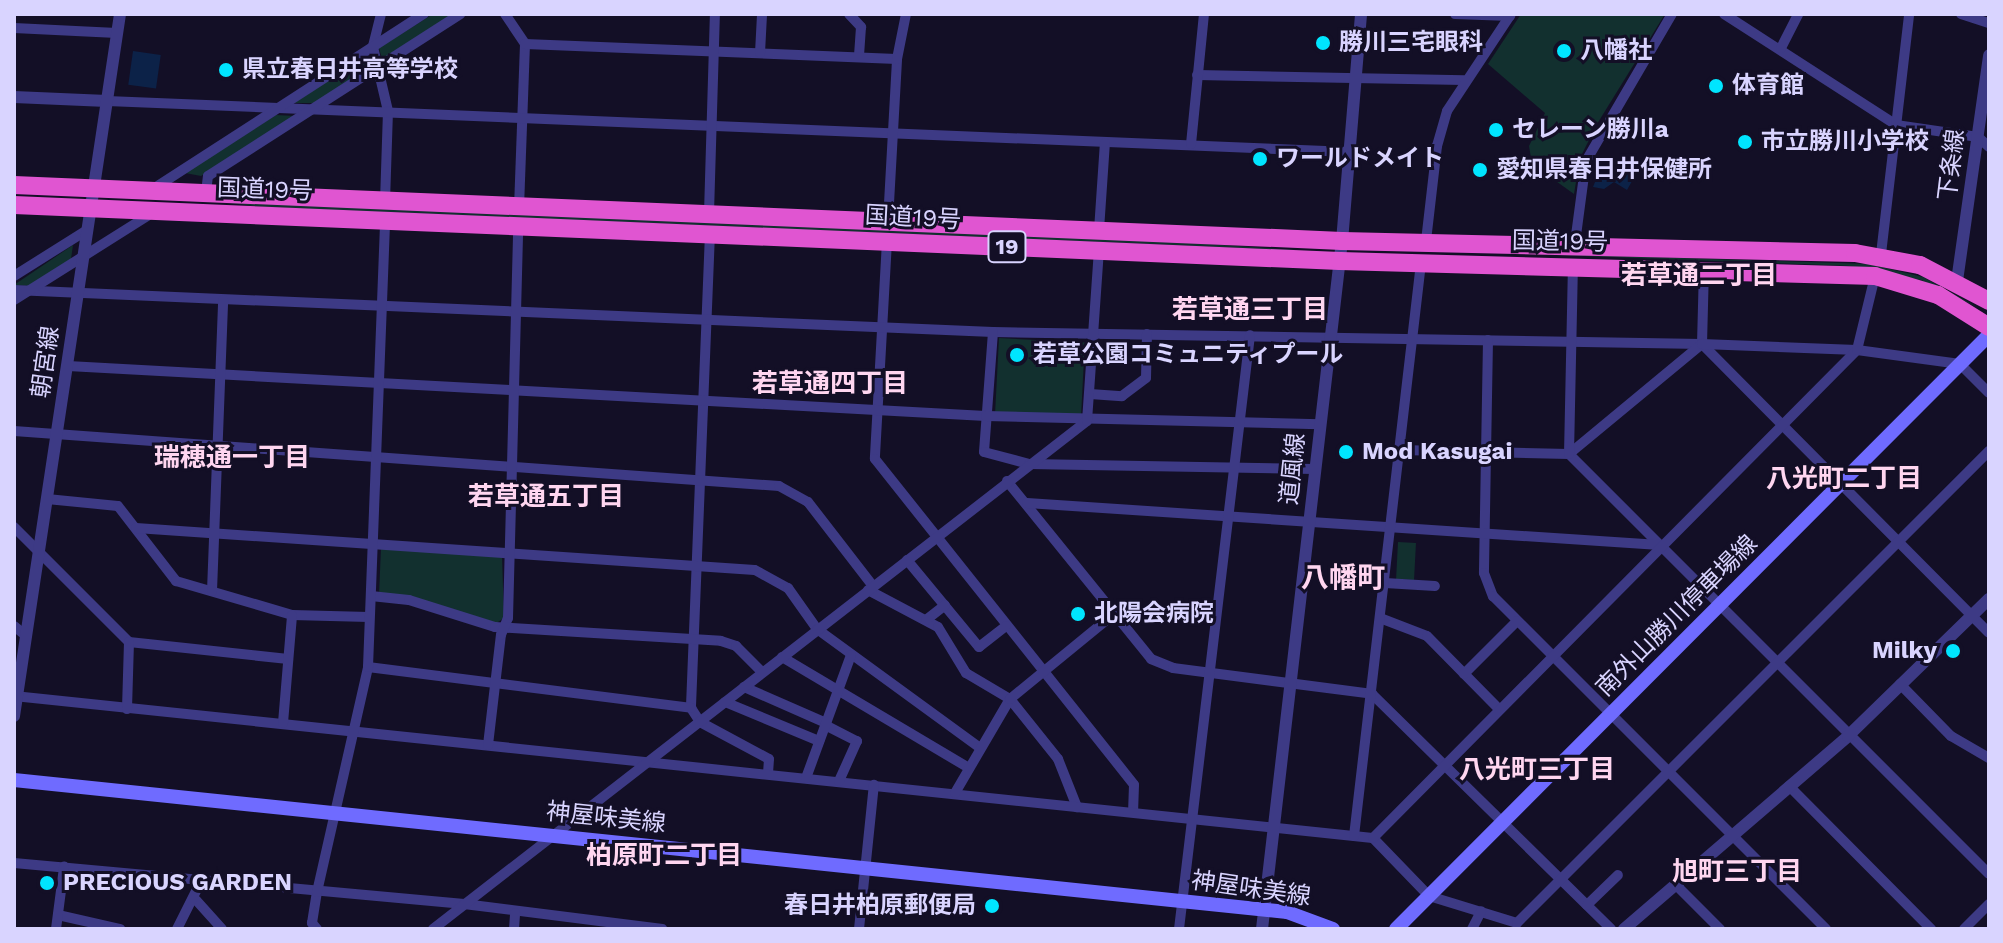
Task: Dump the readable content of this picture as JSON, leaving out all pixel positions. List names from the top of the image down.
{
  "streets": {
    "highway": ["国道19号", "19"],
    "main road": ["南外山勝川停車場線", "神屋味美線"],
    "street": ["下条線", "朝宮線", "道風線"]
  },
  "crossings": [
    ["下条線", "国道19号"],
    ["国道19号", "朝宮線"],
    ["国道19号", "道風線"],
    ["道風線", "神屋味美線"]
  ],
  "districts": [
    "若草通二丁目",
    "若草通三丁目",
    "若草通四丁目",
    "瑞穂通一丁目",
    "八光町二丁目",
    "若草通五丁目",
    "八幡町",
    "八光町三丁目",
    "柏原町二丁目",
    "旭町三丁目"
  ],
  "places": [
    "勝川三宅眼科",
    "八幡社",
    "県立春日井高等学校",
    "体育館",
    "セレーン勝川a",
    "市立勝川小学校",
    "ワールドメイト",
    "愛知県春日井保健所",
    "若草公園コミュニティプール",
    "Mod Kasugai",
    "北陽会病院",
    "Milky",
    "PRECIOUS GARDEN",
    "春日井柏原郵便局"
  ]
}
